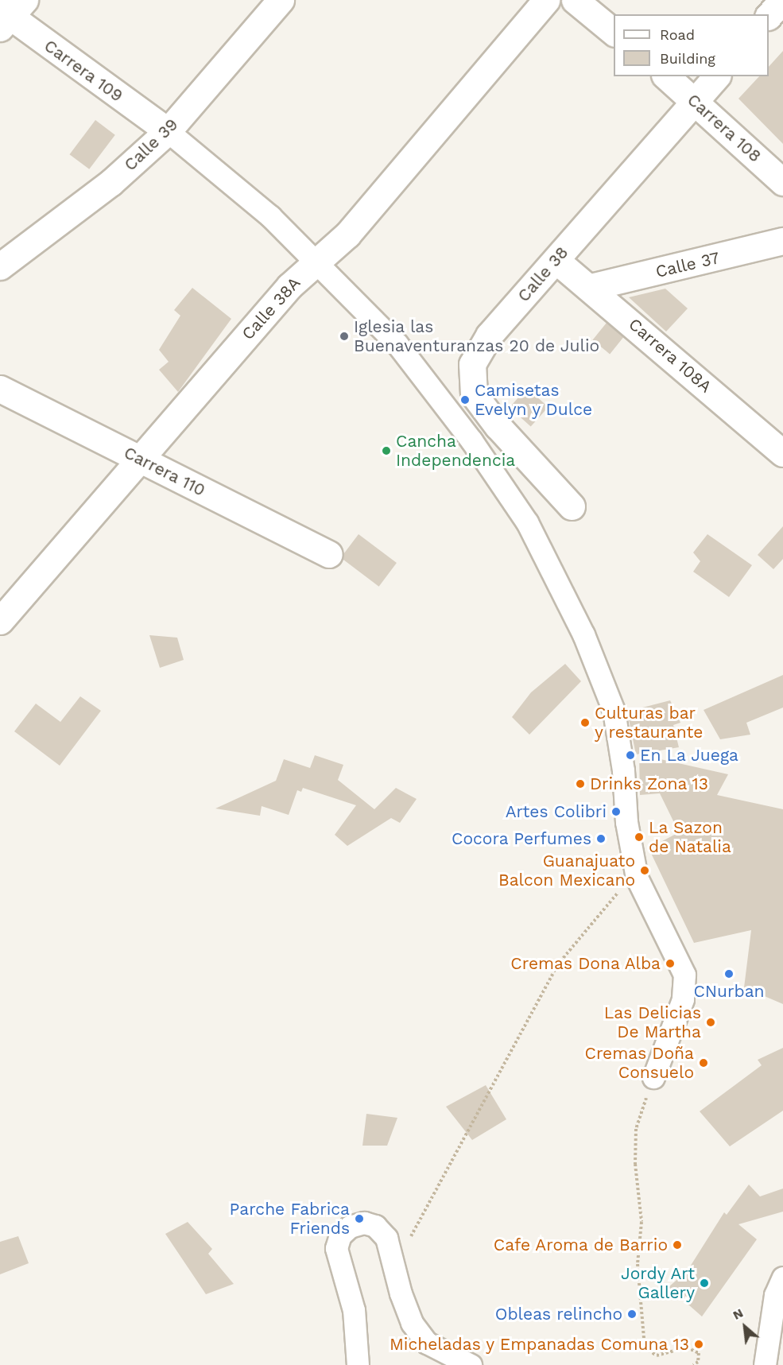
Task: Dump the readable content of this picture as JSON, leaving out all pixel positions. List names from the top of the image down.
{
  "streets": {
    "street": [
      "Carrera 109",
      "Carrera 108",
      "Calle 39",
      "Calle 37",
      "Calle 38",
      "Calle 38A",
      "Carrera 108A",
      "Carrera 110"
    ]
  },
  "crossings": [
    ["Carrera 109", "Calle 39"],
    ["Carrera 108", "Calle 38"],
    ["Calle 37", "Carrera 108A"],
    ["Calle 38", "Carrera 108A"],
    ["Calle 38A", "Carrera 110"]
  ],
  "places": [
    "Iglesia las Buenaventuranzas 20 de Julio",
    "Camisetas Evelyn y Dulce",
    "Cancha Independencia",
    "Culturas bar y restaurante",
    "En La Juega",
    "Drinks Zona 13",
    "Artes Colibri",
    "La Sazon de Natalia",
    "Cocora Perfumes",
    "Guanajuato Balcon Mexicano",
    "Cremas Dona Alba",
    "CNurban",
    "Las Delicias De Martha",
    "Cremas Doña Consuelo",
    "Parche Fabrica Friends",
    "Cafe Aroma de Barrio",
    "Jordy Art Gallery",
    "Obleas relincho",
    "Micheladas y Empanadas Comuna 13"
  ],
  "legend": ["Road", "Building"],
  "north": "top left"
}
